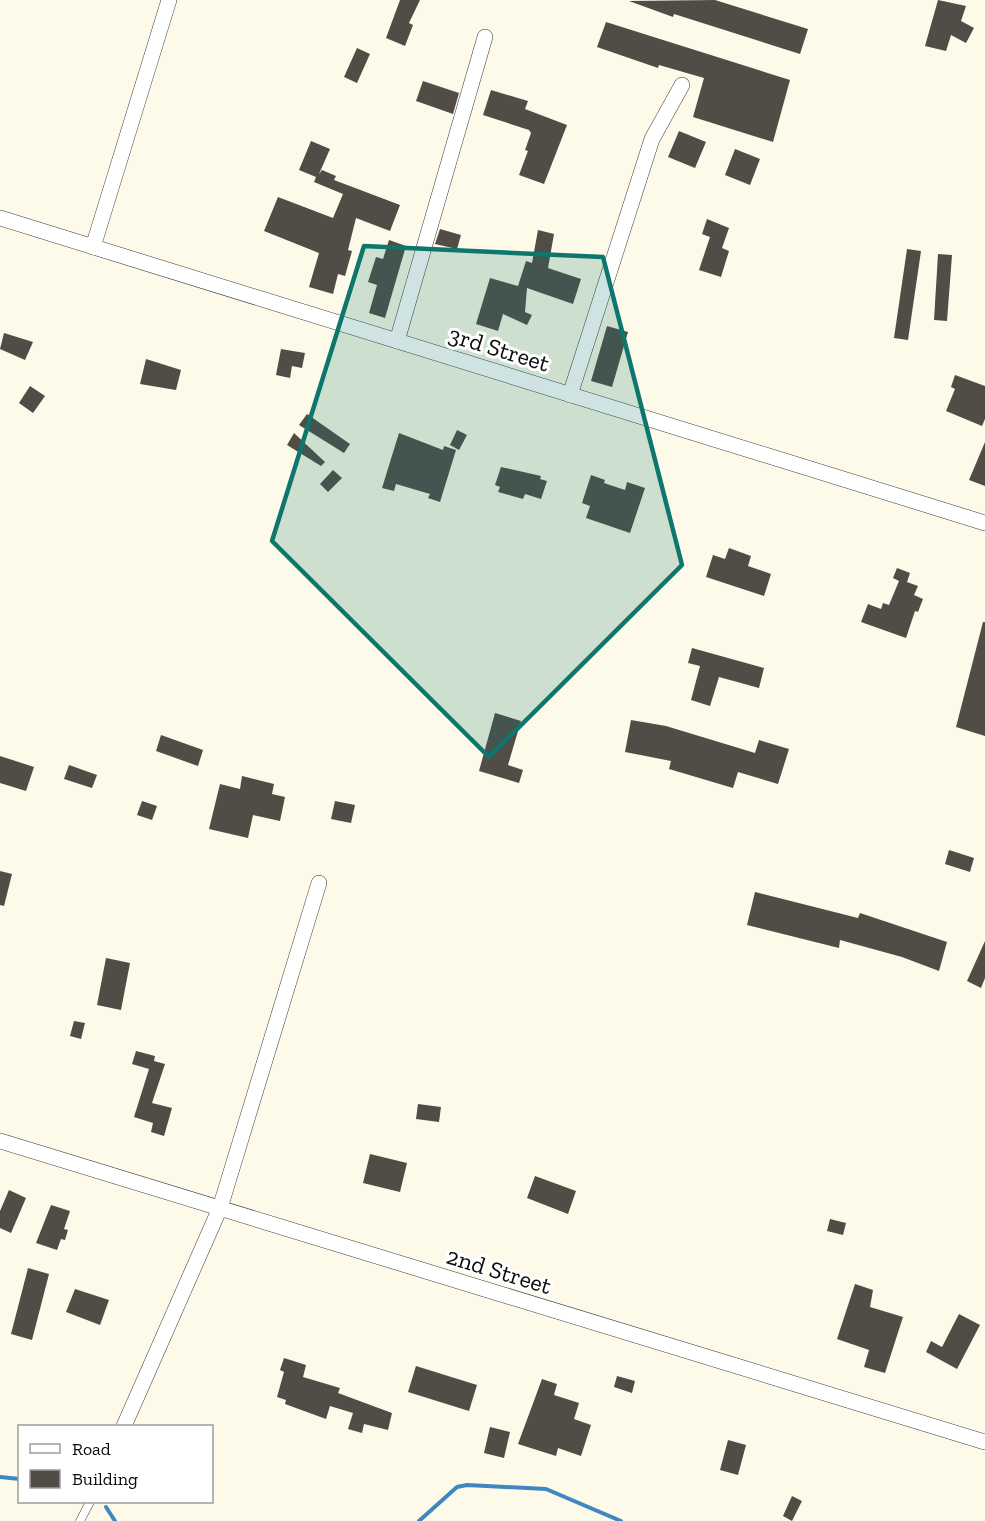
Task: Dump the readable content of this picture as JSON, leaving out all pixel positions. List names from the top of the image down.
{
  "streets": {
    "street": ["3rd Street", "2nd Street"]
  },
  "legend": ["Road", "Building"]
}
